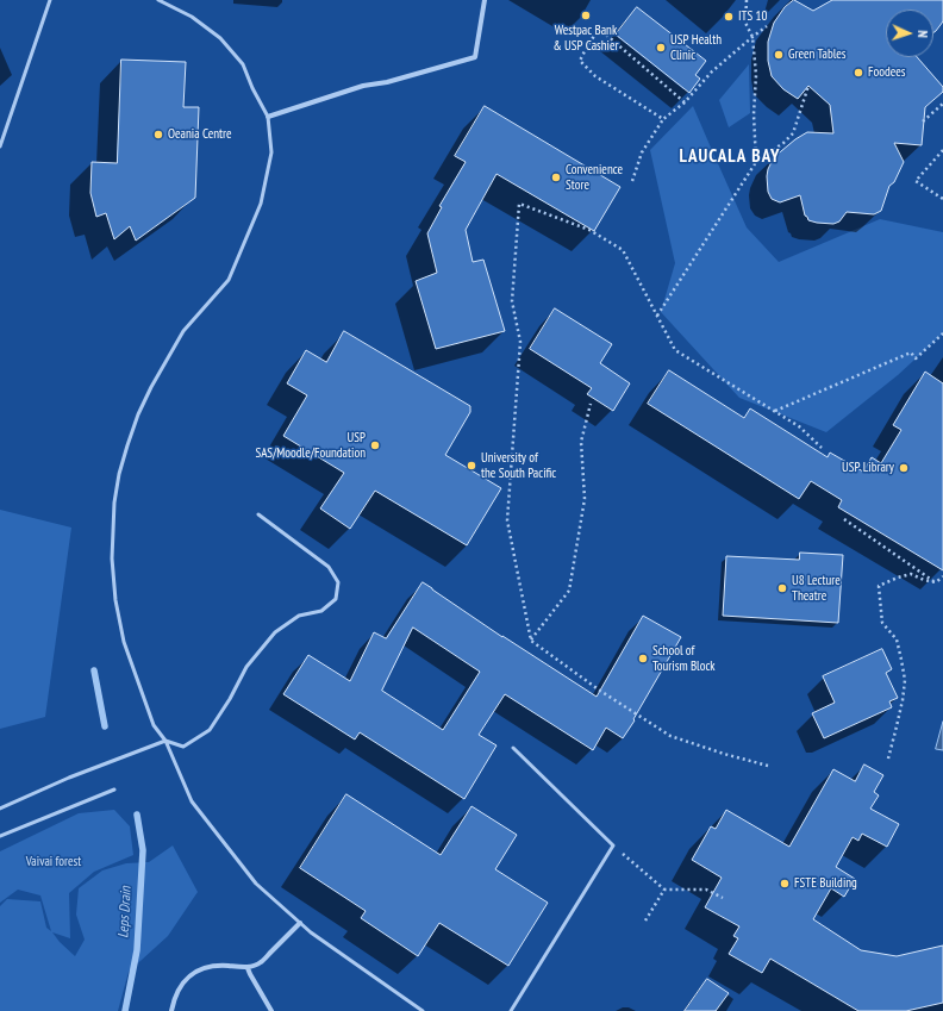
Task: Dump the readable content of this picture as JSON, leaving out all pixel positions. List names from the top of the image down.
{
  "districts": ["LAUCALA BAY"],
  "water": ["Leps Drain"],
  "parks": ["Vaivai forest"],
  "places": [
    "Westpac Bank & USP Cashier",
    "ITS 10",
    "USP Health Clinic",
    "Green Tables",
    "Foodees",
    "Oeania Centre",
    "Convenience Store",
    "USP SAS/Moodle/Foundation",
    "University of the South Pacific",
    "USP Library",
    "U8 Lecture Theatre",
    "School of Tourism Block",
    "FSTE Building"
  ],
  "north": "right"
}
